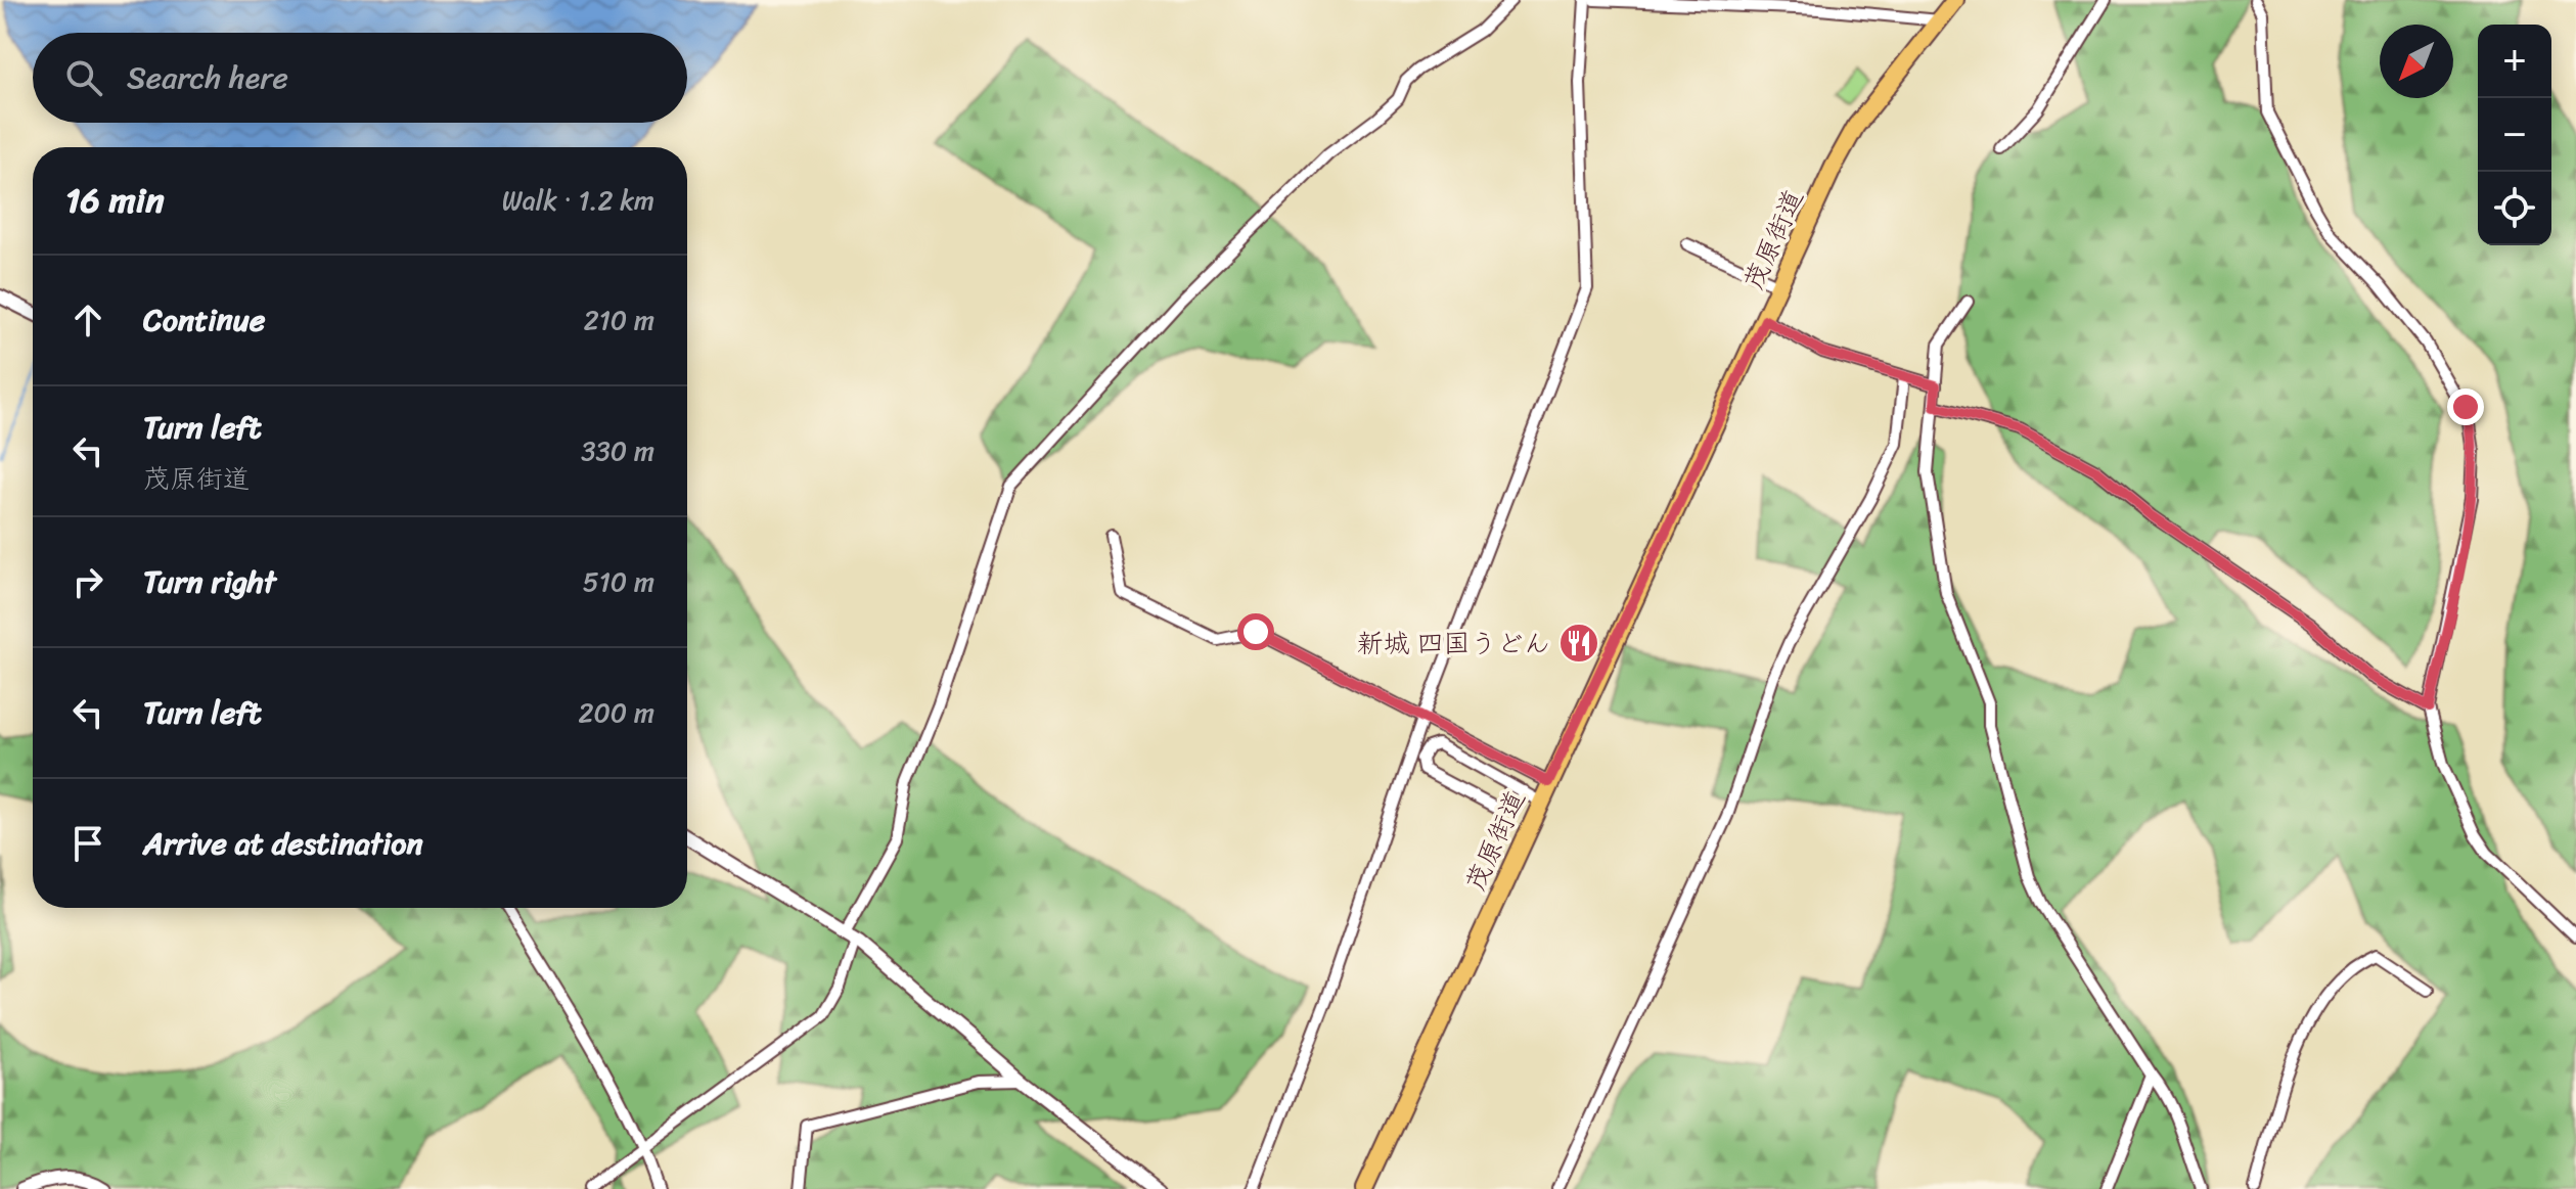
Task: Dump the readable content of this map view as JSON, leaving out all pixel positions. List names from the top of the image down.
{
  "streets": {
    "main road": ["茂原街道"]
  },
  "places": {
    "restaurant": ["新城 四国うどん"]
  },
  "north": "bottom left",
  "page": {
    "map_buttons": ["+", "−"],
    "search": "Search here",
    "heading": ["16 min", "Walk · 1.2 km"],
    "list": [
      ["Continue", "210 m"],
      ["Turn left", "茂原街道", "330 m"],
      ["Turn right", "510 m"],
      ["Turn left", "200 m"],
      "Arrive at destination"
    ]
  }
}
